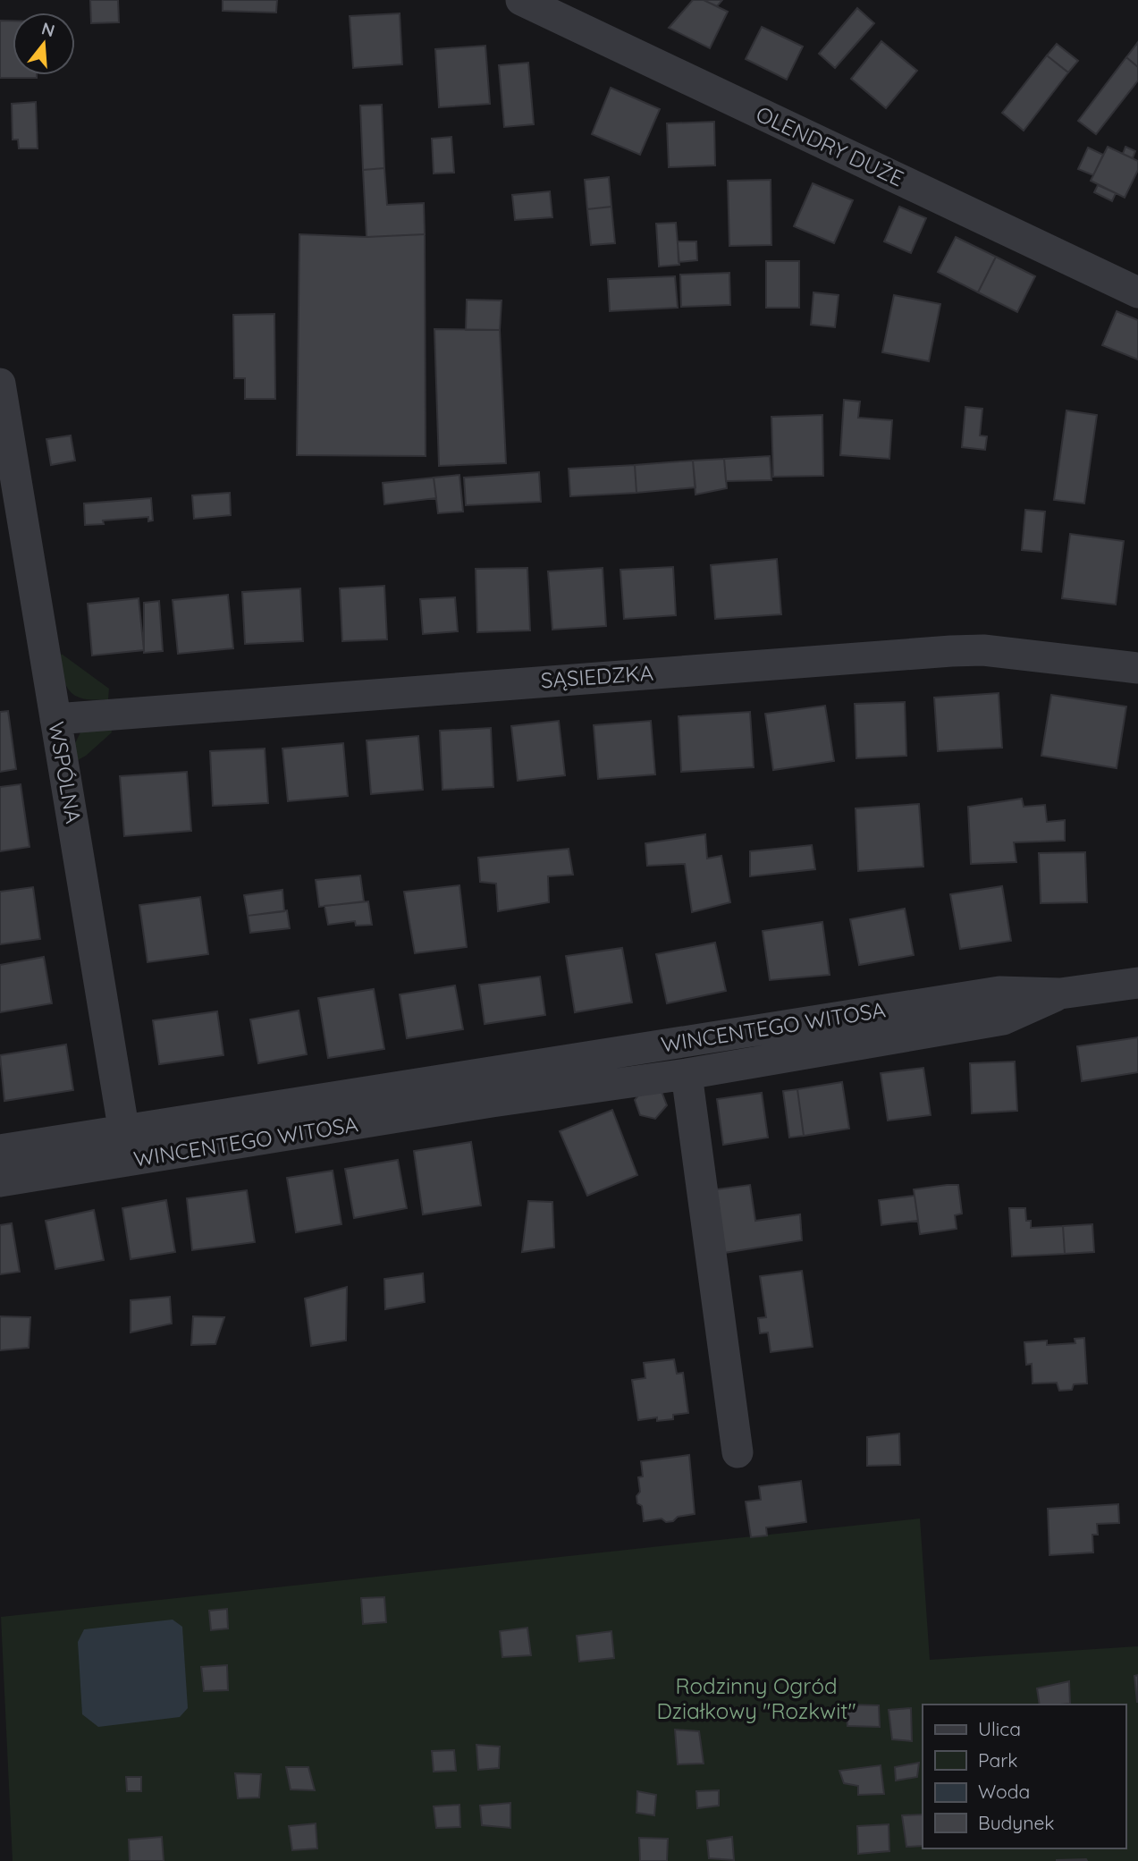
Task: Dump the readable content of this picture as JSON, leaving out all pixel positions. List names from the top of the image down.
{
  "streets": {
    "street": [
      "OLENDRY DUŻE",
      "SĄSIEDZKA",
      "WSPÓLNA",
      "WINCENTEGO WITOSA"
    ]
  },
  "crossings": [
    ["SĄSIEDZKA", "WSPÓLNA"],
    ["WSPÓLNA", "WINCENTEGO WITOSA"]
  ],
  "parks": ["Rodzinny Ogród Działkowy \"Rozkwit\""],
  "legend": [
    "Ulica",
    "Park",
    "Woda",
    "Budynek"
  ],
  "north": "top"
}
